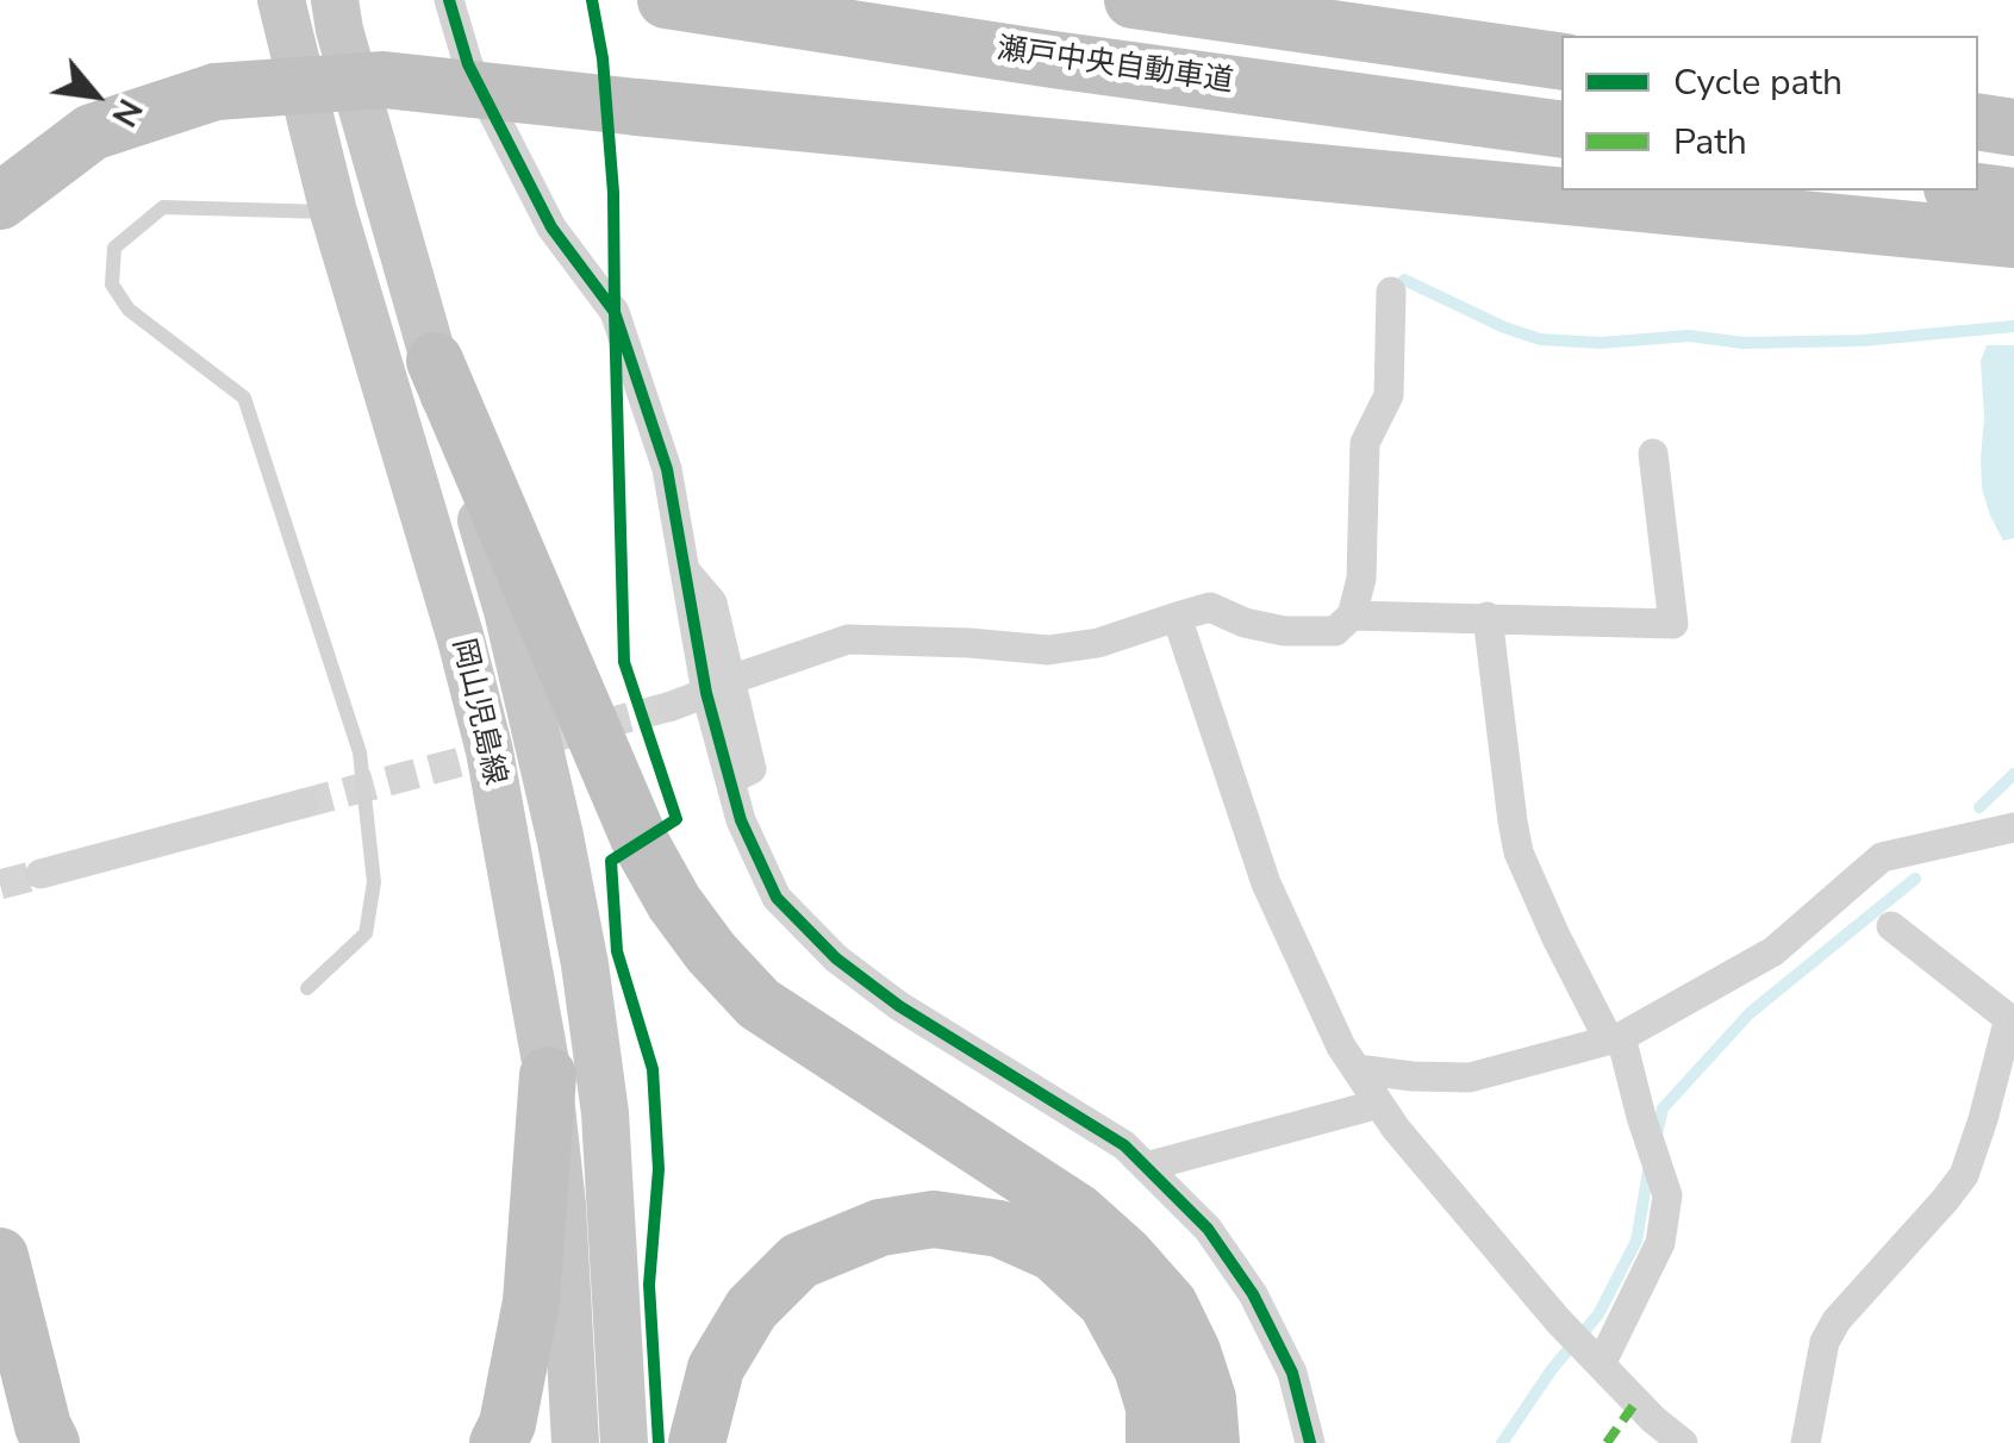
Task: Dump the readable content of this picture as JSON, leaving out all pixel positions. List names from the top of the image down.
{
  "streets": {
    "highway": ["瀬戸中央自動車道"],
    "main road": ["岡山児島線"]
  },
  "legend": ["Cycle path", "Path"],
  "north": "bottom right"
}
